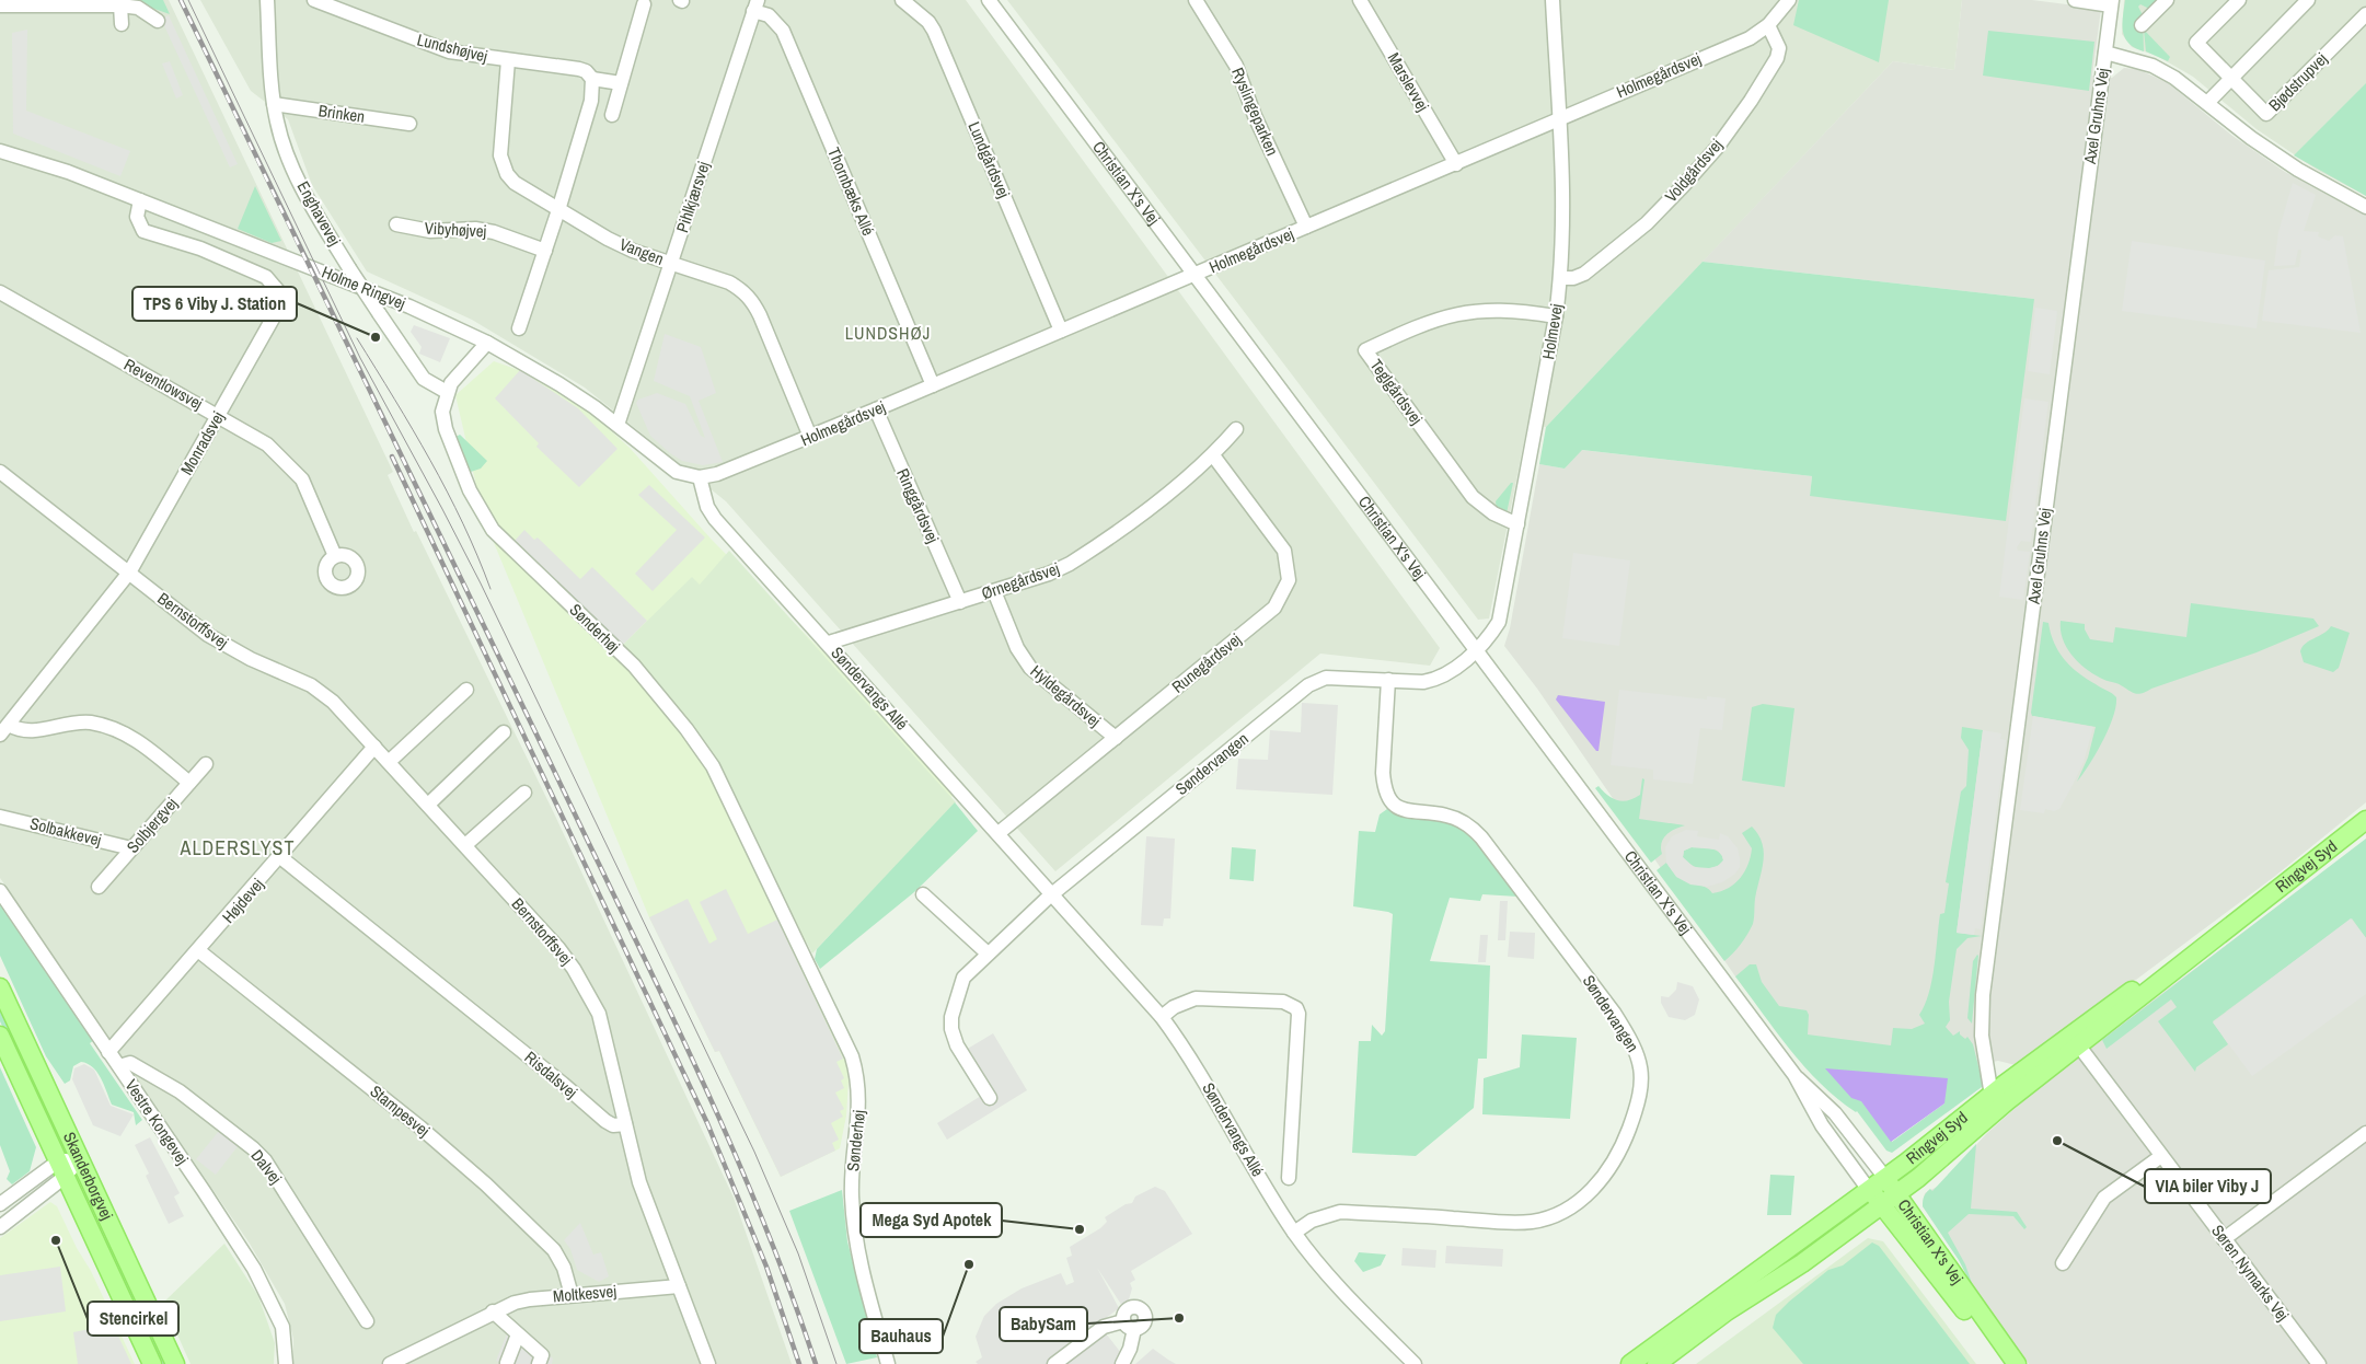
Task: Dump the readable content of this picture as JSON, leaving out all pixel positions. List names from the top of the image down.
{
  "streets": {
    "main road": ["Christian X's Vej", "Ringvej Syd", "Skanderborgvej"],
    "street": [
      "Lundshøjvej",
      "Holmegårdsvej",
      "Marslevvej",
      "Bjødstrupvej",
      "Ryslingeparken",
      "Brinken",
      "Axel Gruhns Vej",
      "Lundgårdsvej",
      "Voldgårdsvej",
      "Thornbæks Allé",
      "Pihlkjærsvej",
      "Enghavevej",
      "Vibyhøjvej",
      "Vangen",
      "Holme Ringvej",
      "Holmevej",
      "Reventlowsvej",
      "Teglgårdsvej",
      "Monradsvej",
      "Ringgårdsvej",
      "Ørnegårdsvej",
      "Bernstorffsvej",
      "Sønderhøj",
      "Runegårdsvej",
      "Søndervangs Allé",
      "Hyldegårdsvej",
      "Søndervangen",
      "Solbjergvej",
      "Solbakkevej",
      "Højdevej",
      "Risdalsvej",
      "Stampesvej",
      "Vestre Kongevej",
      "Dalvej",
      "Søren Nymarks Vej",
      "Moltkesvej"
    ]
  },
  "crossings": [
    ["Lundshøjvej", "Vangen"],
    ["Holmegårdsvej", "Marslevvej"],
    ["Holmegårdsvej", "Ryslingeparken"],
    ["Holmegårdsvej", "Lundgårdsvej"],
    ["Holmegårdsvej", "Voldgårdsvej"],
    ["Holmegårdsvej", "Christian X's Vej"],
    ["Holmegårdsvej", "Thornbæks Allé"],
    ["Holmegårdsvej", "Vangen"],
    ["Holmegårdsvej", "Holme Ringvej"],
    ["Holmegårdsvej", "Holmevej"],
    ["Holmegårdsvej", "Ringgårdsvej"],
    ["Holmegårdsvej", "Søndervangs Allé"],
    ["Brinken", "Enghavevej"],
    ["Axel Gruhns Vej", "Ringvej Syd"],
    ["Voldgårdsvej", "Holmevej"],
    ["Christian X's Vej", "Holmevej"],
    ["Christian X's Vej", "Søndervangen"],
    ["Christian X's Vej", "Ringvej Syd"],
    ["Thornbæks Allé", "Pihlkjærsvej"],
    ["Pihlkjærsvej", "Vangen"],
    ["Pihlkjærsvej", "Holme Ringvej"],
    ["Enghavevej", "Sønderhøj"],
    ["Holme Ringvej", "Monradsvej"],
    ["Holme Ringvej", "Sønderhøj"],
    ["Holme Ringvej", "Søndervangs Allé"],
    ["Holmevej", "Teglgårdsvej"],
    ["Holmevej", "Søndervangen"],
    ["Reventlowsvej", "Monradsvej"],
    ["Monradsvej", "Bernstorffsvej"],
    ["Ringgårdsvej", "Ørnegårdsvej"],
    ["Ørnegårdsvej", "Runegårdsvej"],
    ["Ørnegårdsvej", "Søndervangs Allé"],
    ["Ørnegårdsvej", "Hyldegårdsvej"],
    ["Bernstorffsvej", "Højdevej"],
    ["Bernstorffsvej", "Risdalsvej"],
    ["Runegårdsvej", "Søndervangs Allé"],
    ["Runegårdsvej", "Hyldegårdsvej"],
    ["Søndervangs Allé", "Søndervangen"],
    ["Solbjergvej", "Solbakkevej"],
    ["Ringvej Syd", "Søren Nymarks Vej"],
    ["Højdevej", "Risdalsvej"],
    ["Højdevej", "Stampesvej"],
    ["Højdevej", "Vestre Kongevej"],
    ["Stampesvej", "Moltkesvej"],
    ["Vestre Kongevej", "Dalvej"]
  ],
  "districts": ["LUNDSHØJ", "ALDERSLYST"],
  "places": [
    "TPS 6 Viby J. Station",
    "VIA biler Viby J",
    "Mega Syd Apotek",
    "Stencirkel",
    "Bauhaus",
    "BabySam"
  ]
}
